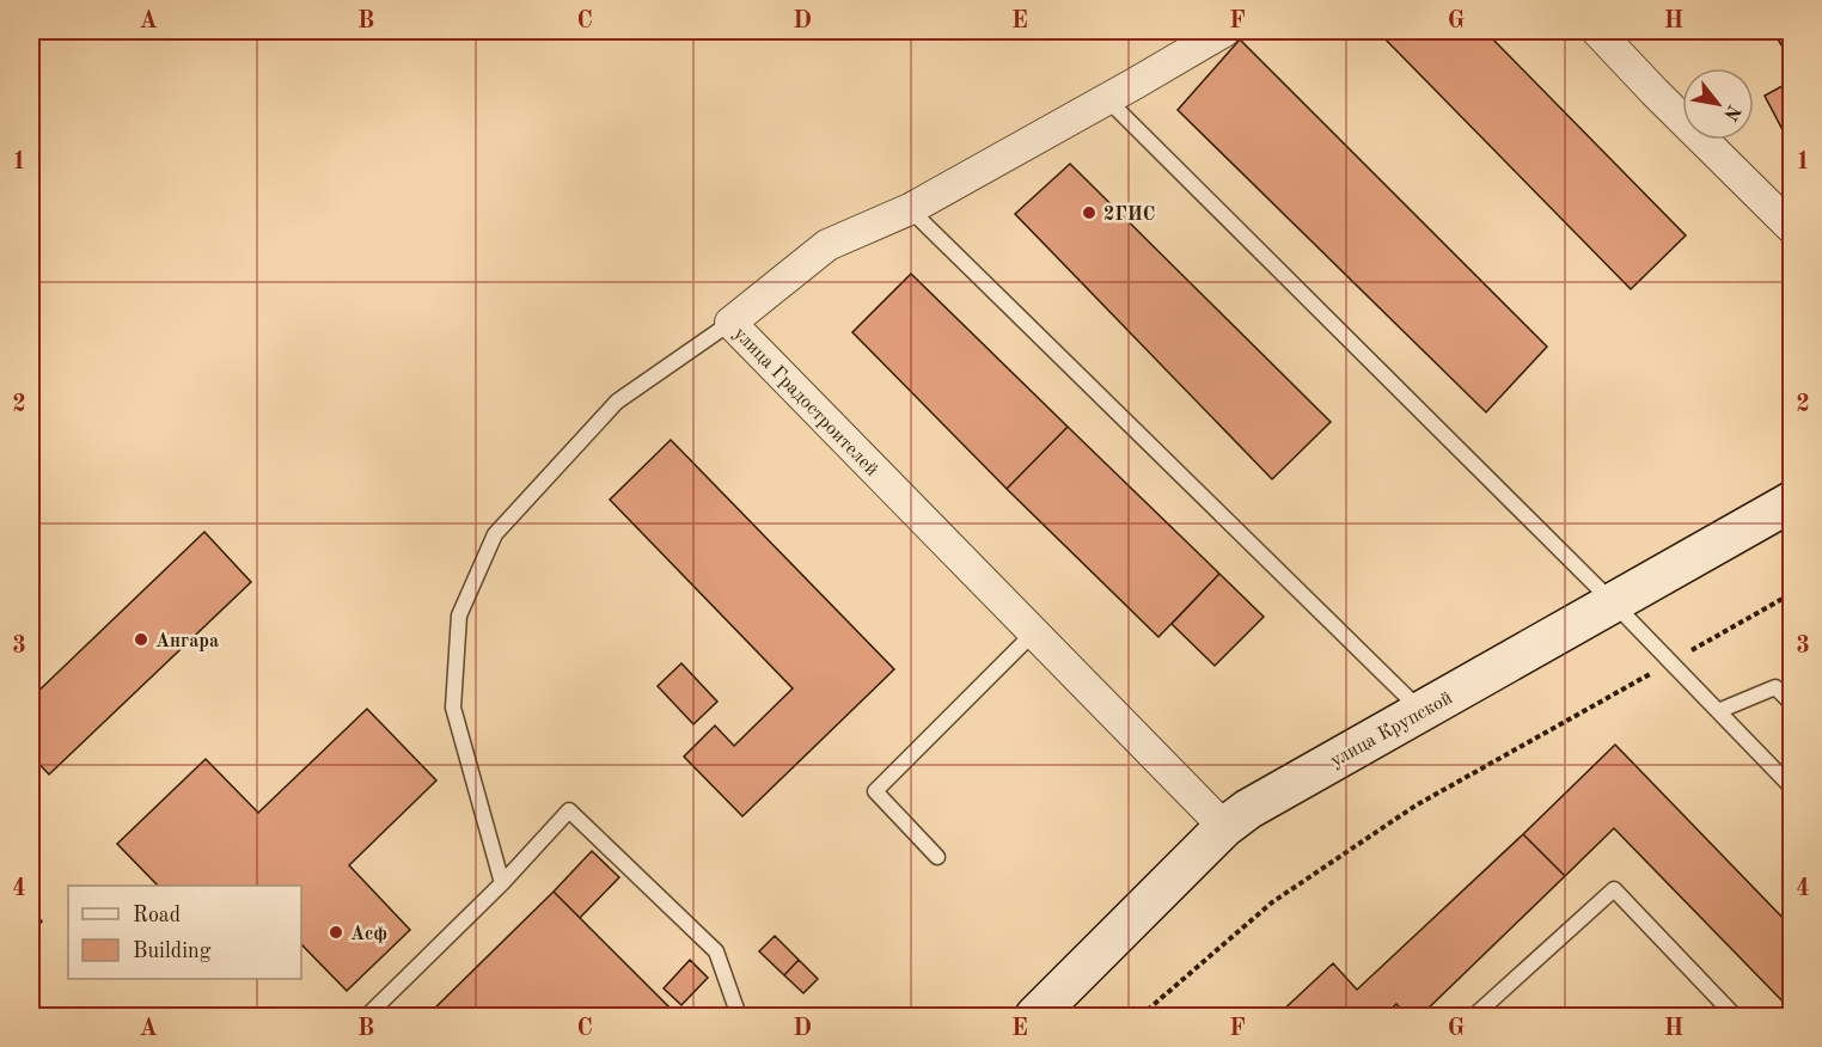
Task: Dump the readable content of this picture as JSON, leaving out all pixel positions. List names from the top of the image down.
{
  "streets": {
    "main road": ["улица Крупской"],
    "street": ["улица Градостроителей"]
  },
  "crossings": [
    ["улица Градостроителей", "улица Крупской"]
  ],
  "places": ["2ГИС", "Ангара", "Асф"],
  "legend": ["Road", "Building"],
  "north": "bottom right",
  "grid": {
    "columns": [
      "A",
      "B",
      "C",
      "D",
      "E",
      "F",
      "G",
      "H"
    ],
    "rows": [
      "1",
      "2",
      "3",
      "4"
    ]
  }
}
